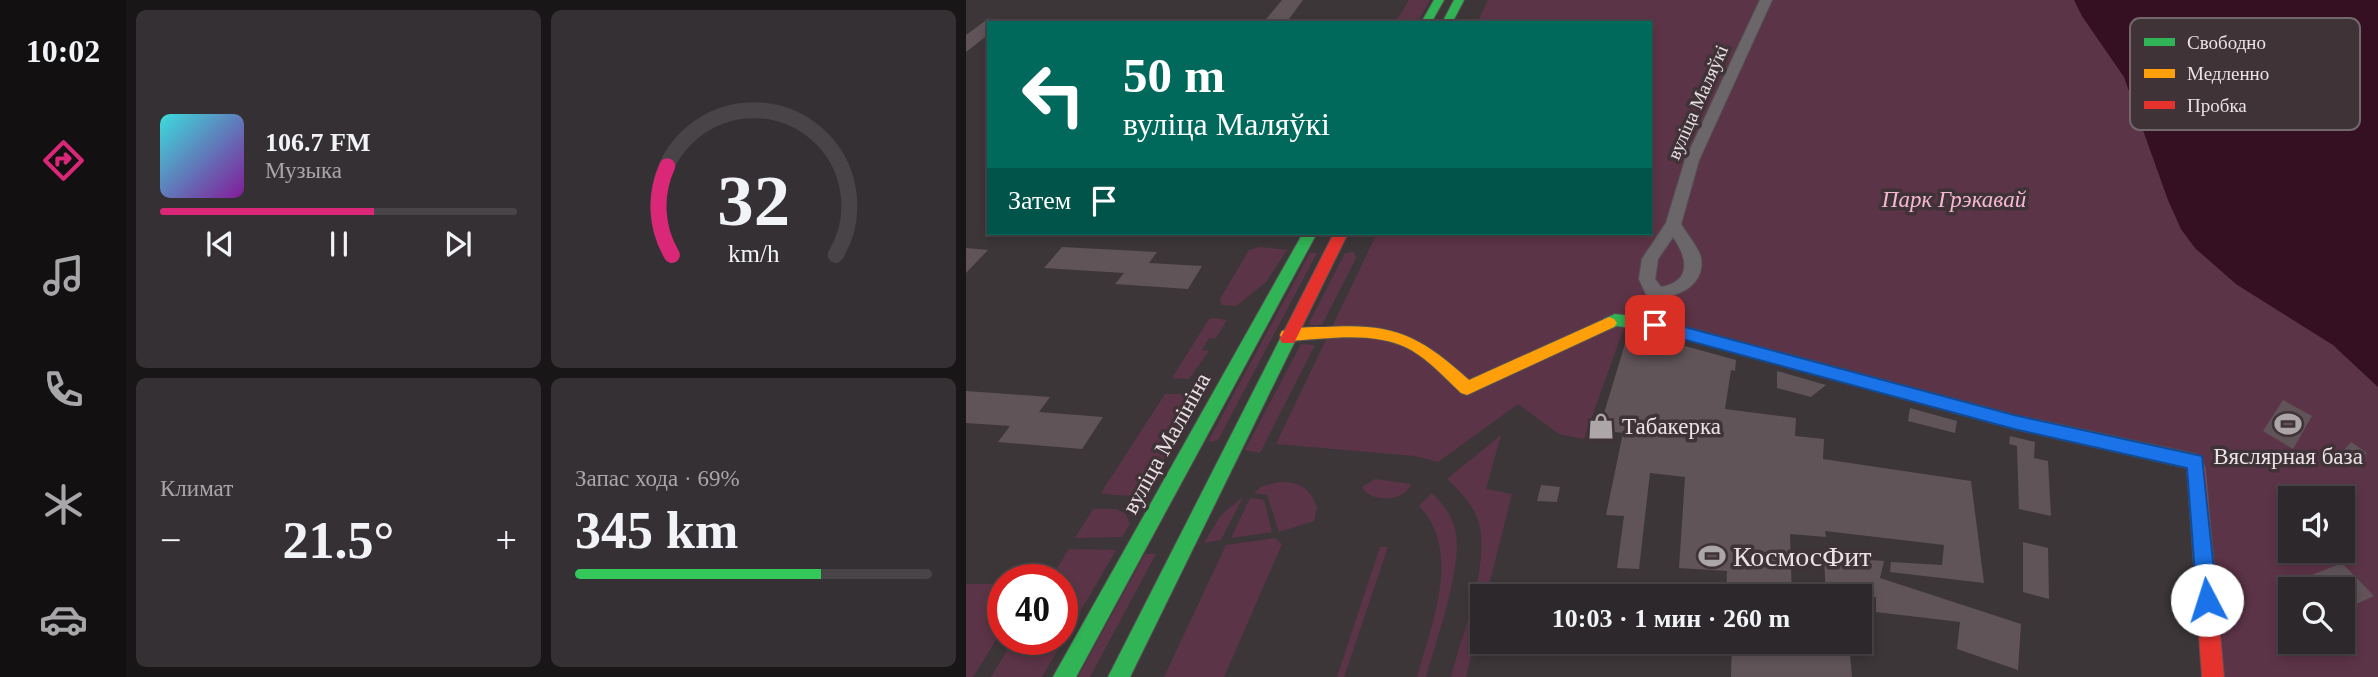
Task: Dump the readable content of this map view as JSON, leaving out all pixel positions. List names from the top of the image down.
{
  "streets": {
    "main road": ["вуліца Малініна"],
    "street": ["вуліца Маляўкі"]
  },
  "parks": ["Парк Грэкавай"],
  "places": {
    "sports": ["Вяслярная база", "КосмосФит"],
    "shop": ["Табакерка"]
  },
  "legend": ["Свободно", "Медленно", "Пробка"],
  "page": {
    "tabs": "10:02",
    "turn": ["50 m", "вуліца Маляўкі"],
    "song": ["106.7 FM", "Музыка"],
    "then": "Затем",
    "tile": [
      "Климат",
      ["Запас хода · 69%", "345 km"]
    ],
    "heat": ["−", "21.5°", "+"],
    "limit": "40",
    "trip": "10:03 · 1 мин · 260 m",
    "gauge": ["32", "km/h"]
  }
}
